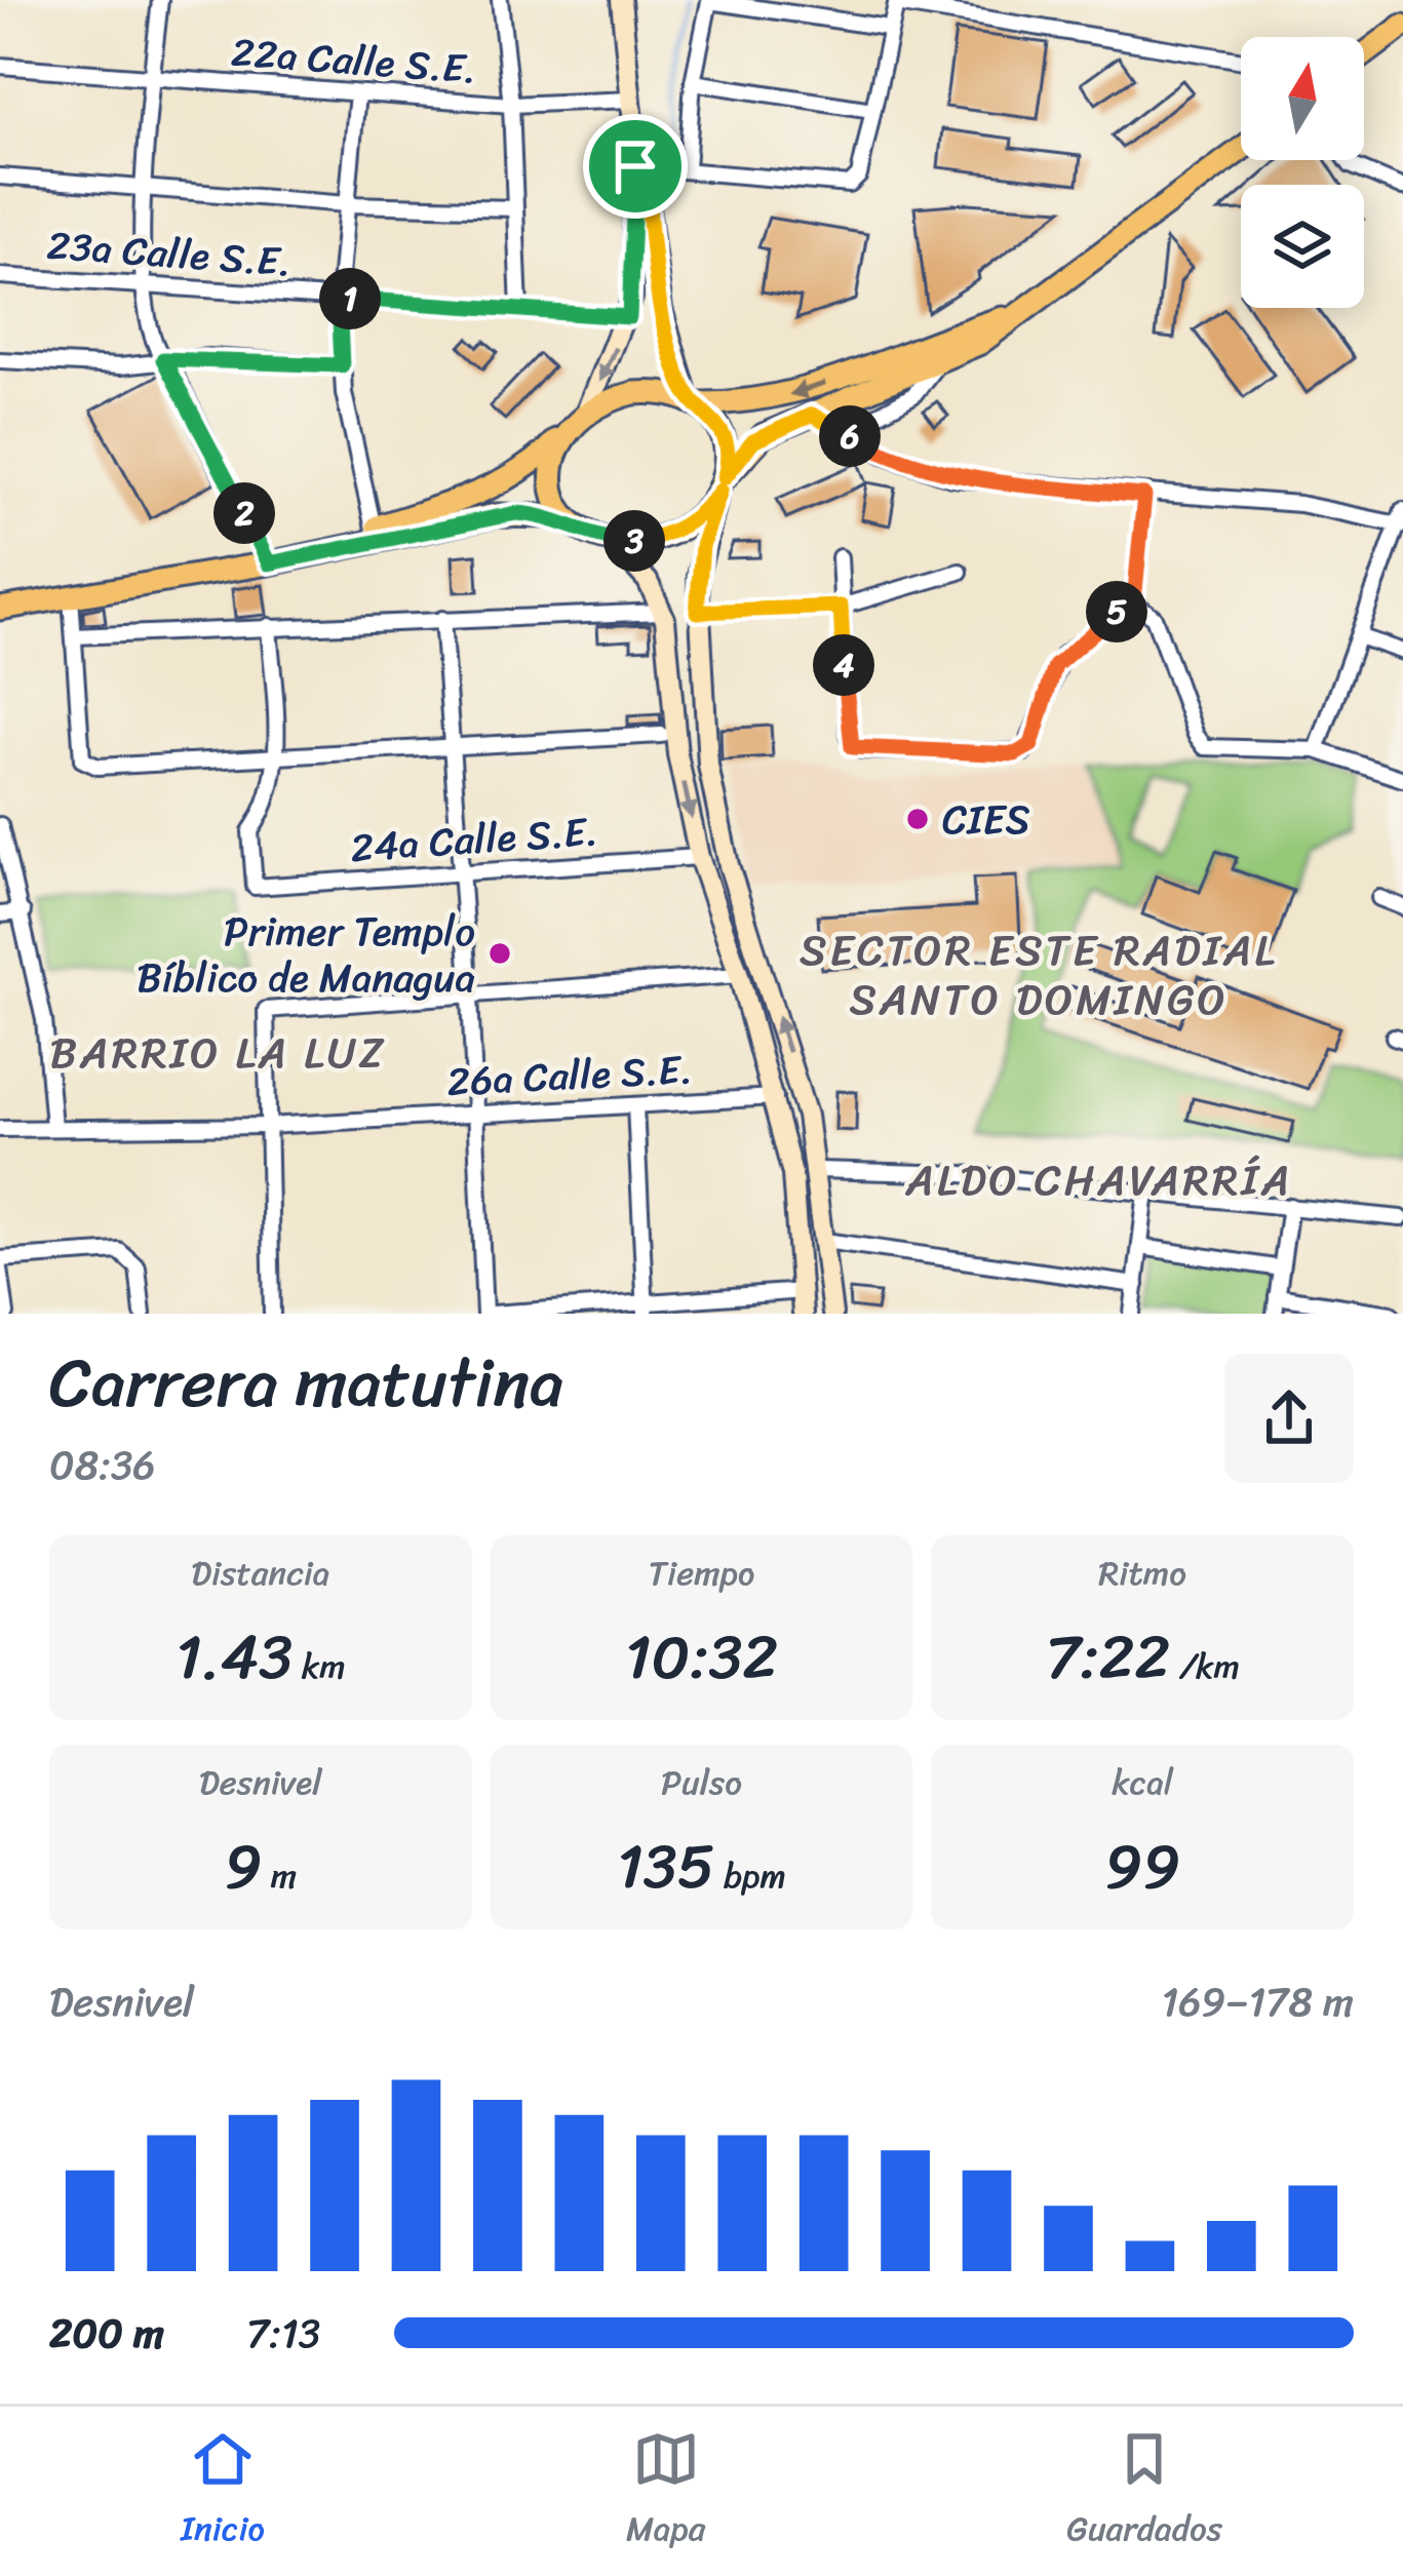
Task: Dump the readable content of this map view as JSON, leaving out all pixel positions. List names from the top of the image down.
{
  "streets": {
    "street": [
      "22a Calle S.E.",
      "23a Calle S.E.",
      "24a Calle S.E.",
      "26a Calle S.E."
    ]
  },
  "districts": ["SECTOR ESTE RADIAL SANTO DOMINGO", "BARRIO LA LUZ", "ALDO CHAVARRÍA"],
  "places": ["CIES", "Primer Templo Bíblico de Managua"],
  "north": "top",
  "page": {
    "pins": [
      "1",
      "6",
      "2",
      "3",
      "5",
      "4"
    ],
    "heading": ["Carrera matutina", "08:36"],
    "stats": [
      ["Distancia", "1.43 km"],
      ["Tiempo", "10:32"],
      ["Ritmo", "7:22 /km"],
      ["Desnivel", "9 m"],
      ["Pulso", "135 bpm"],
      ["kcal", "99"]
    ],
    "chart": ["Desnivel", "169–178 m"],
    "list": [
      {
        "name": "200 m",
        "note": "7:13"
      }
    ],
    "tabs": ["Inicio", "Mapa", "Guardados"]
  }
}
